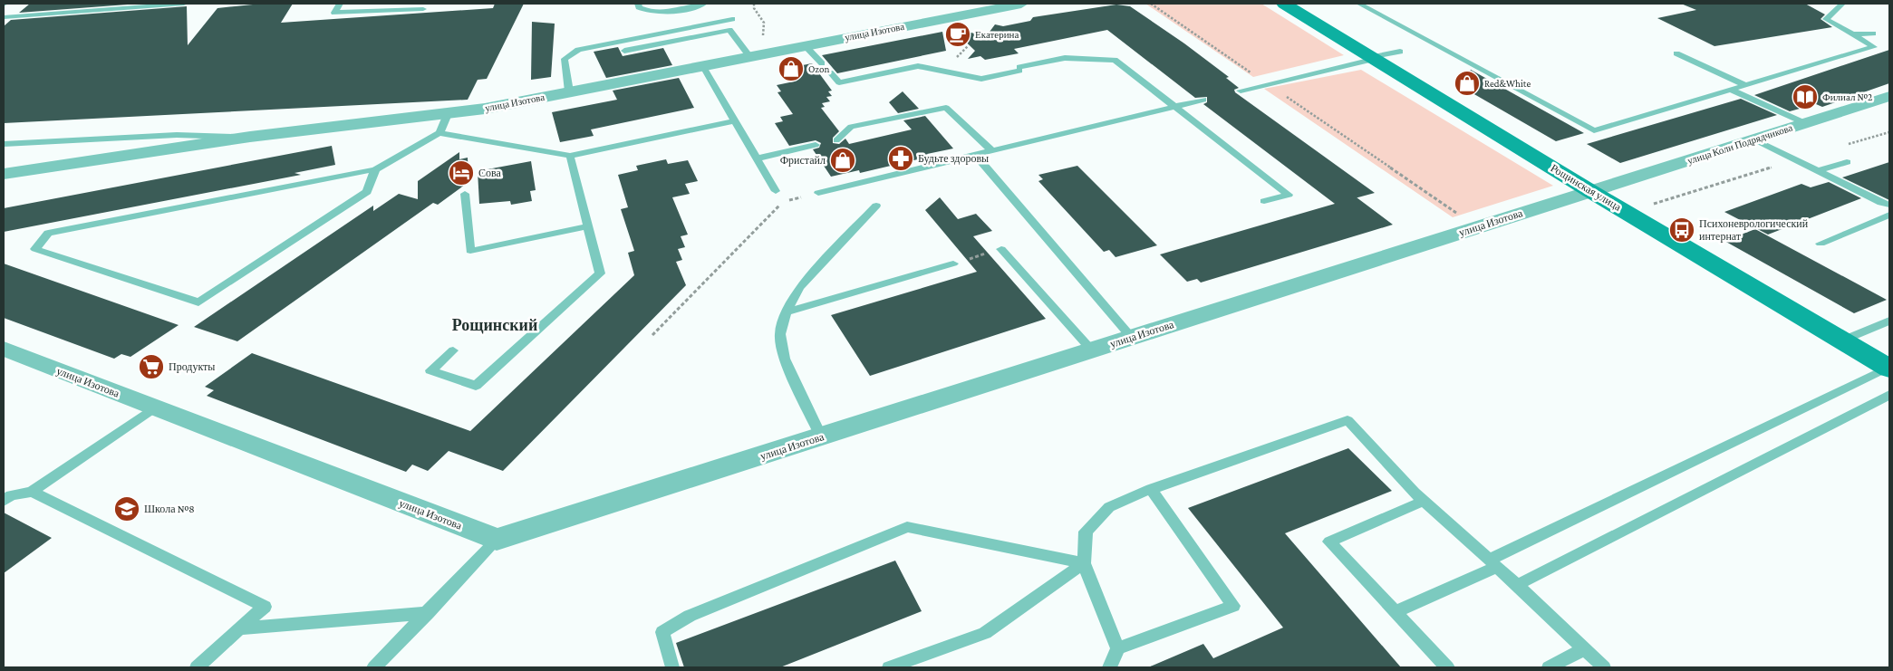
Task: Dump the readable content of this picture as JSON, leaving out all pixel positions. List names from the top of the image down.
{
  "streets": {
    "street": ["улица Изотова", "улица Коли Подрядчикова", "Рощинская улица"]
  },
  "crossings": [
    ["улица Изотова", "улица Коли Подрядчикова"],
    ["улица Изотова", "Рощинская улица"],
    ["улица Коли Подрядчикова", "Рощинская улица"]
  ],
  "districts": ["Рощинский"],
  "places": {
    "cafe": ["Екатерина"],
    "shop": ["Ozon", "Red&White", "Фристайл"],
    "library": ["Филиал №2"],
    "pharmacy": ["Будьте здоровы"],
    "hotel": ["Сова"],
    "bus stop": ["Психоневрологический интернат"],
    "supermarket": ["Продукты"],
    "school or university": ["Школа №8"]
  }
}
